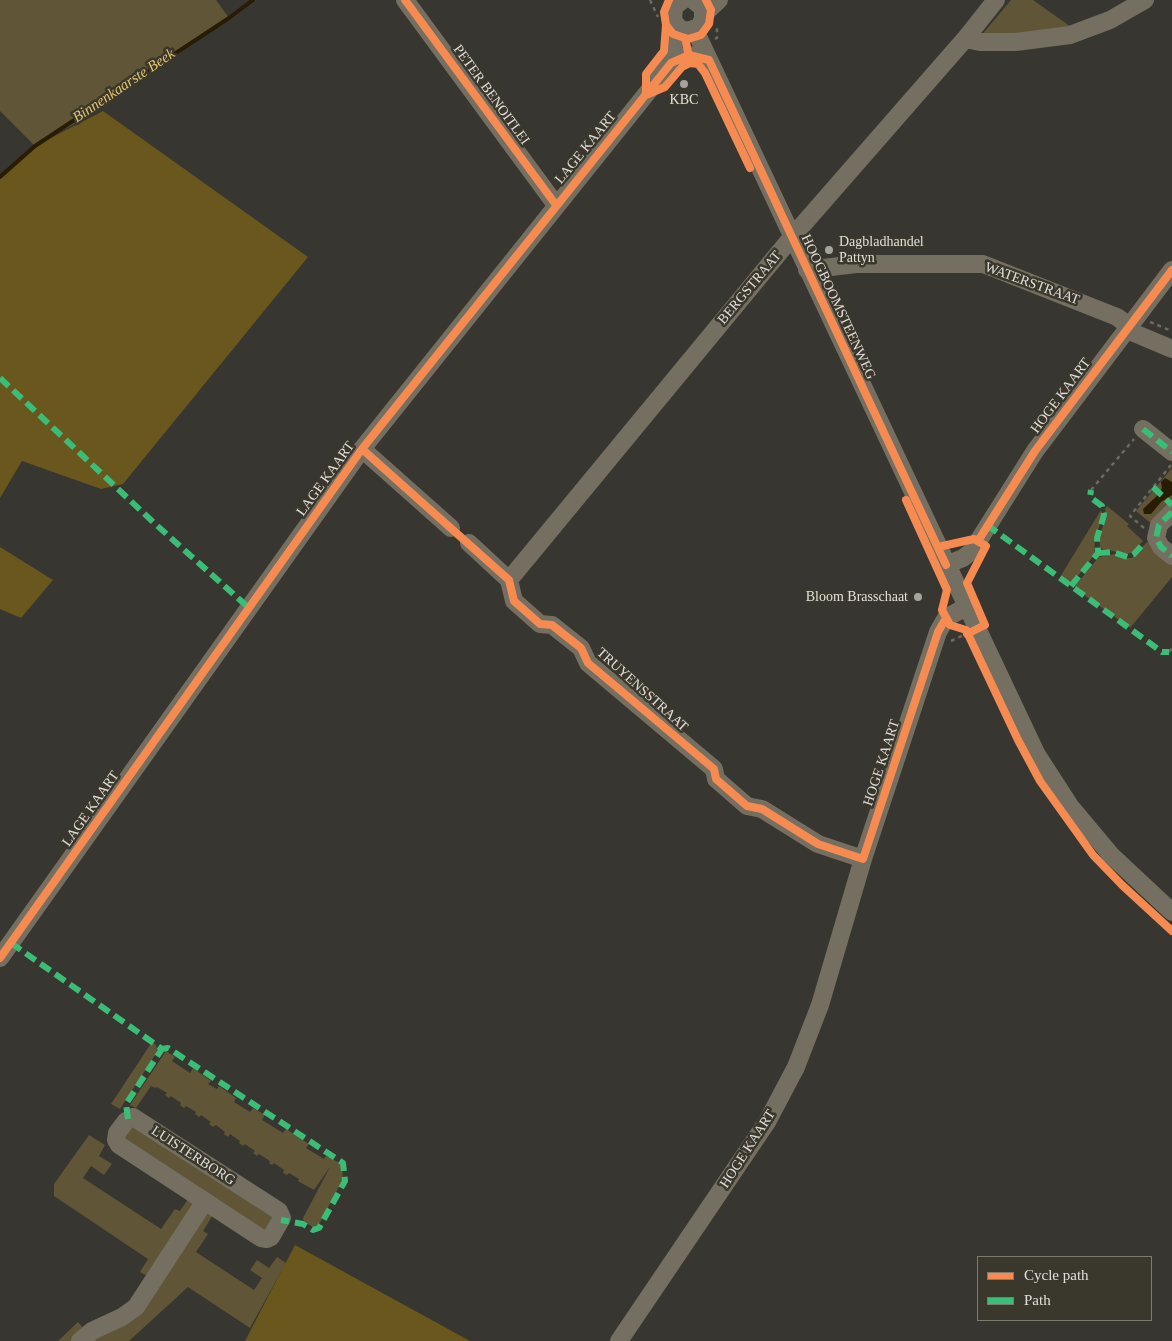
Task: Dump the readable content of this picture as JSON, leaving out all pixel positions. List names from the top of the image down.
{
  "streets": {
    "street": [
      "PETER BENOITLEI",
      "LAGE KAART",
      "WATERSTRAAT",
      "BERGSTRAAT",
      "HOOGBOOMSTEENWEG",
      "HOGE KAART",
      "TRUYENSSTRAAT",
      "LUISTERBORG"
    ]
  },
  "crossings": [
    ["PETER BENOITLEI", "LAGE KAART"],
    ["WATERSTRAAT", "HOOGBOOMSTEENWEG"],
    ["WATERSTRAAT", "HOGE KAART"],
    ["BERGSTRAAT", "HOOGBOOMSTEENWEG"],
    ["BERGSTRAAT", "TRUYENSSTRAAT"],
    ["HOOGBOOMSTEENWEG", "HOGE KAART"],
    ["HOGE KAART", "TRUYENSSTRAAT"]
  ],
  "water": ["Binnenkaarste Beek"],
  "places": ["KBC", "Dagbladhandel Pattyn", "Bloom Brasschaat"],
  "legend": ["Cycle path", "Path"]
}
